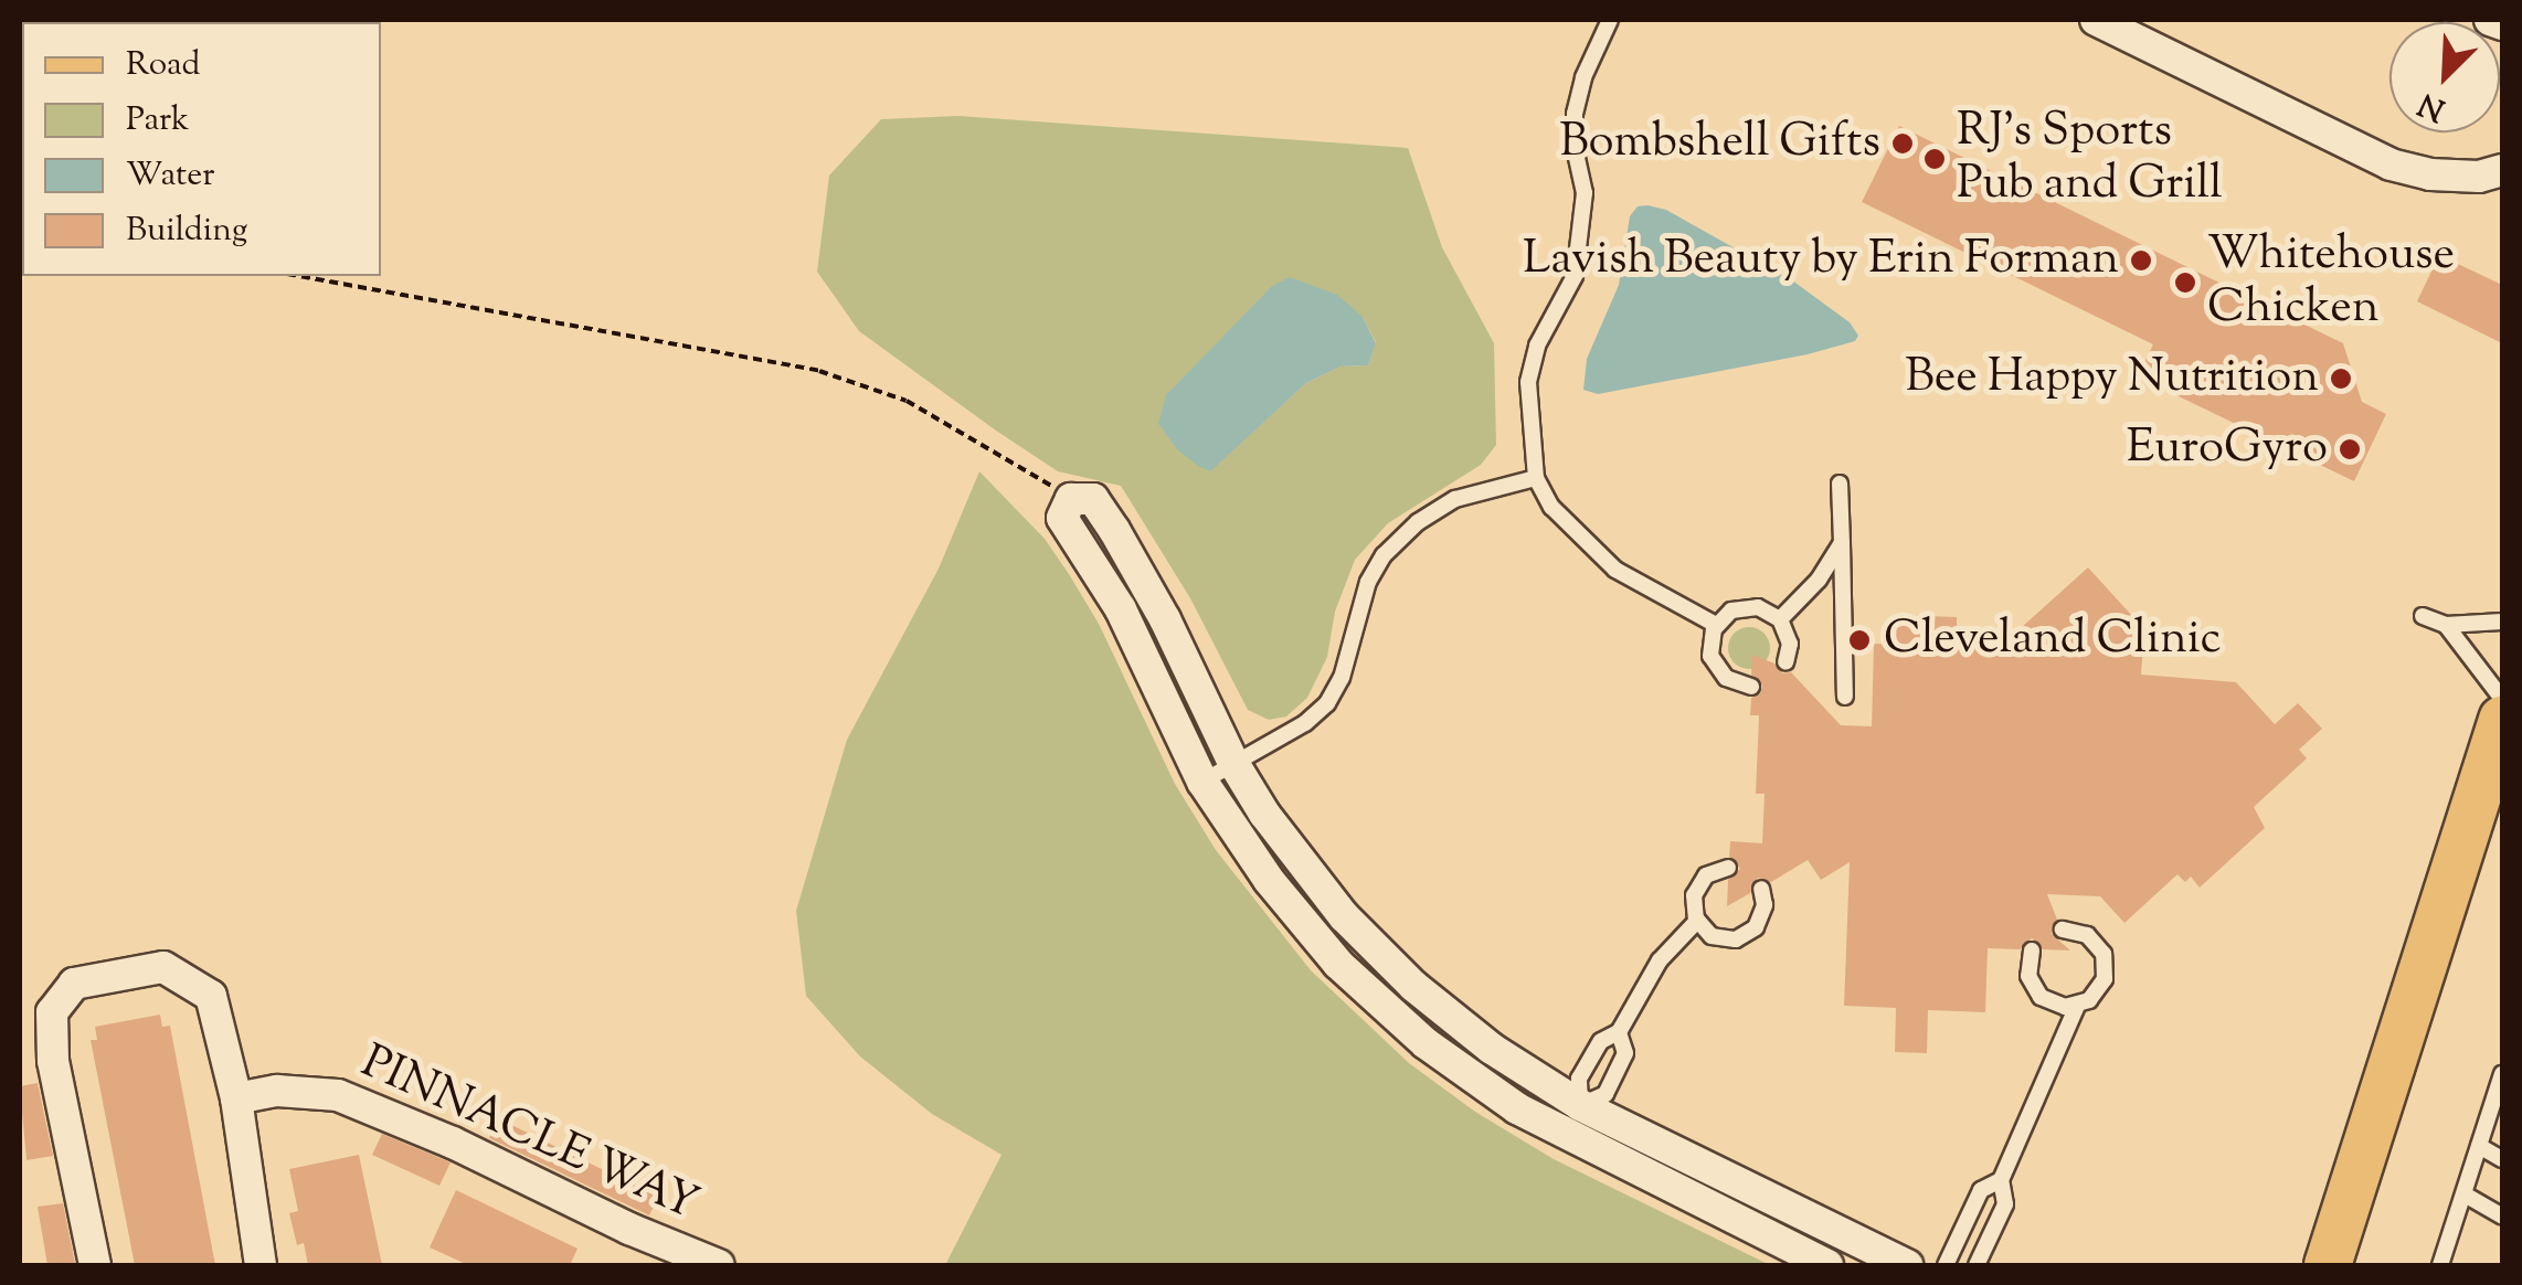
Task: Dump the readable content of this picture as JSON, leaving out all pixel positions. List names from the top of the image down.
{
  "streets": {
    "street": ["PINNACLE WAY"]
  },
  "places": [
    "Bombshell Gifts",
    "RJ's Sports Pub and Grill",
    "Lavish Beauty by Erin Forman",
    "Whitehouse Chicken",
    "Bee Happy Nutrition",
    "EuroGyro",
    "Cleveland Clinic"
  ],
  "legend": [
    "Road",
    "Park",
    "Water",
    "Building"
  ],
  "north": "bottom left"
}
